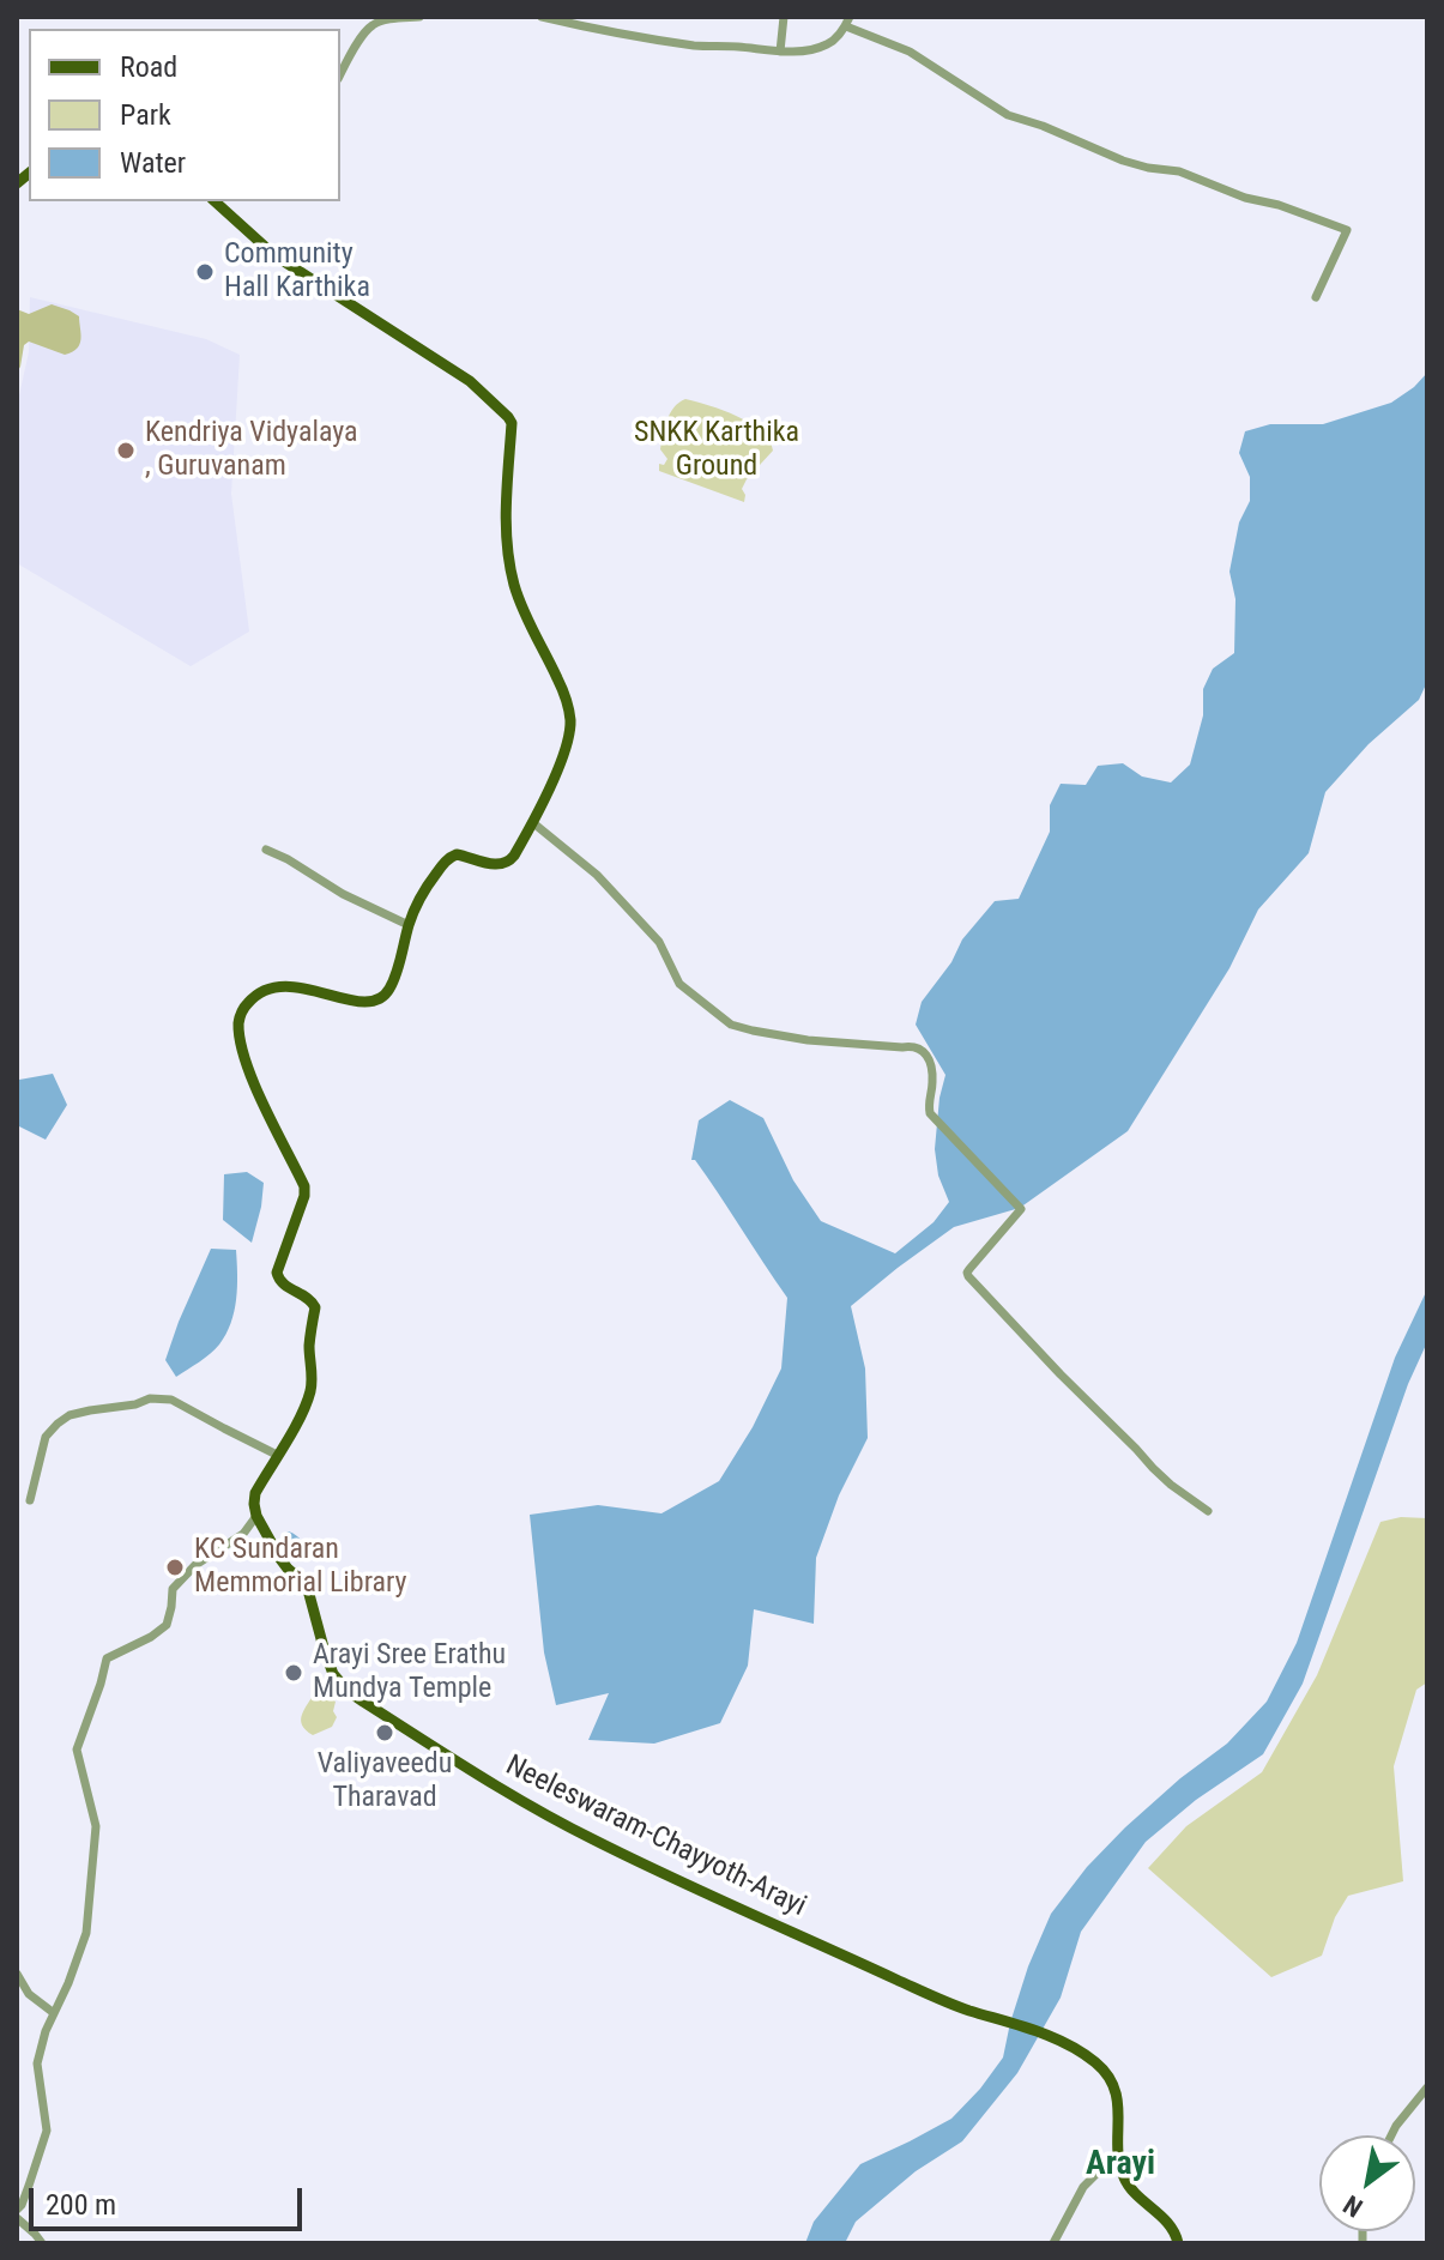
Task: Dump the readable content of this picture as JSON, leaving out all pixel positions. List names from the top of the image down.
{
  "streets": {
    "main road": ["Neeleswaram-Chayyoth-Arayi"]
  },
  "districts": ["Arayi"],
  "parks": ["SNKK Karthika Ground"],
  "places": [
    "Community Hall Karthika",
    "Kendriya Vidyalaya , Guruvanam",
    "KC Sundaran Memmorial Library",
    "Arayi Sree Erathu Mundya Temple",
    "Valiyaveedu Tharavad"
  ],
  "legend": ["Road", "Park", "Water"],
  "scale_bar": "200 m",
  "north": "bottom left"
}
